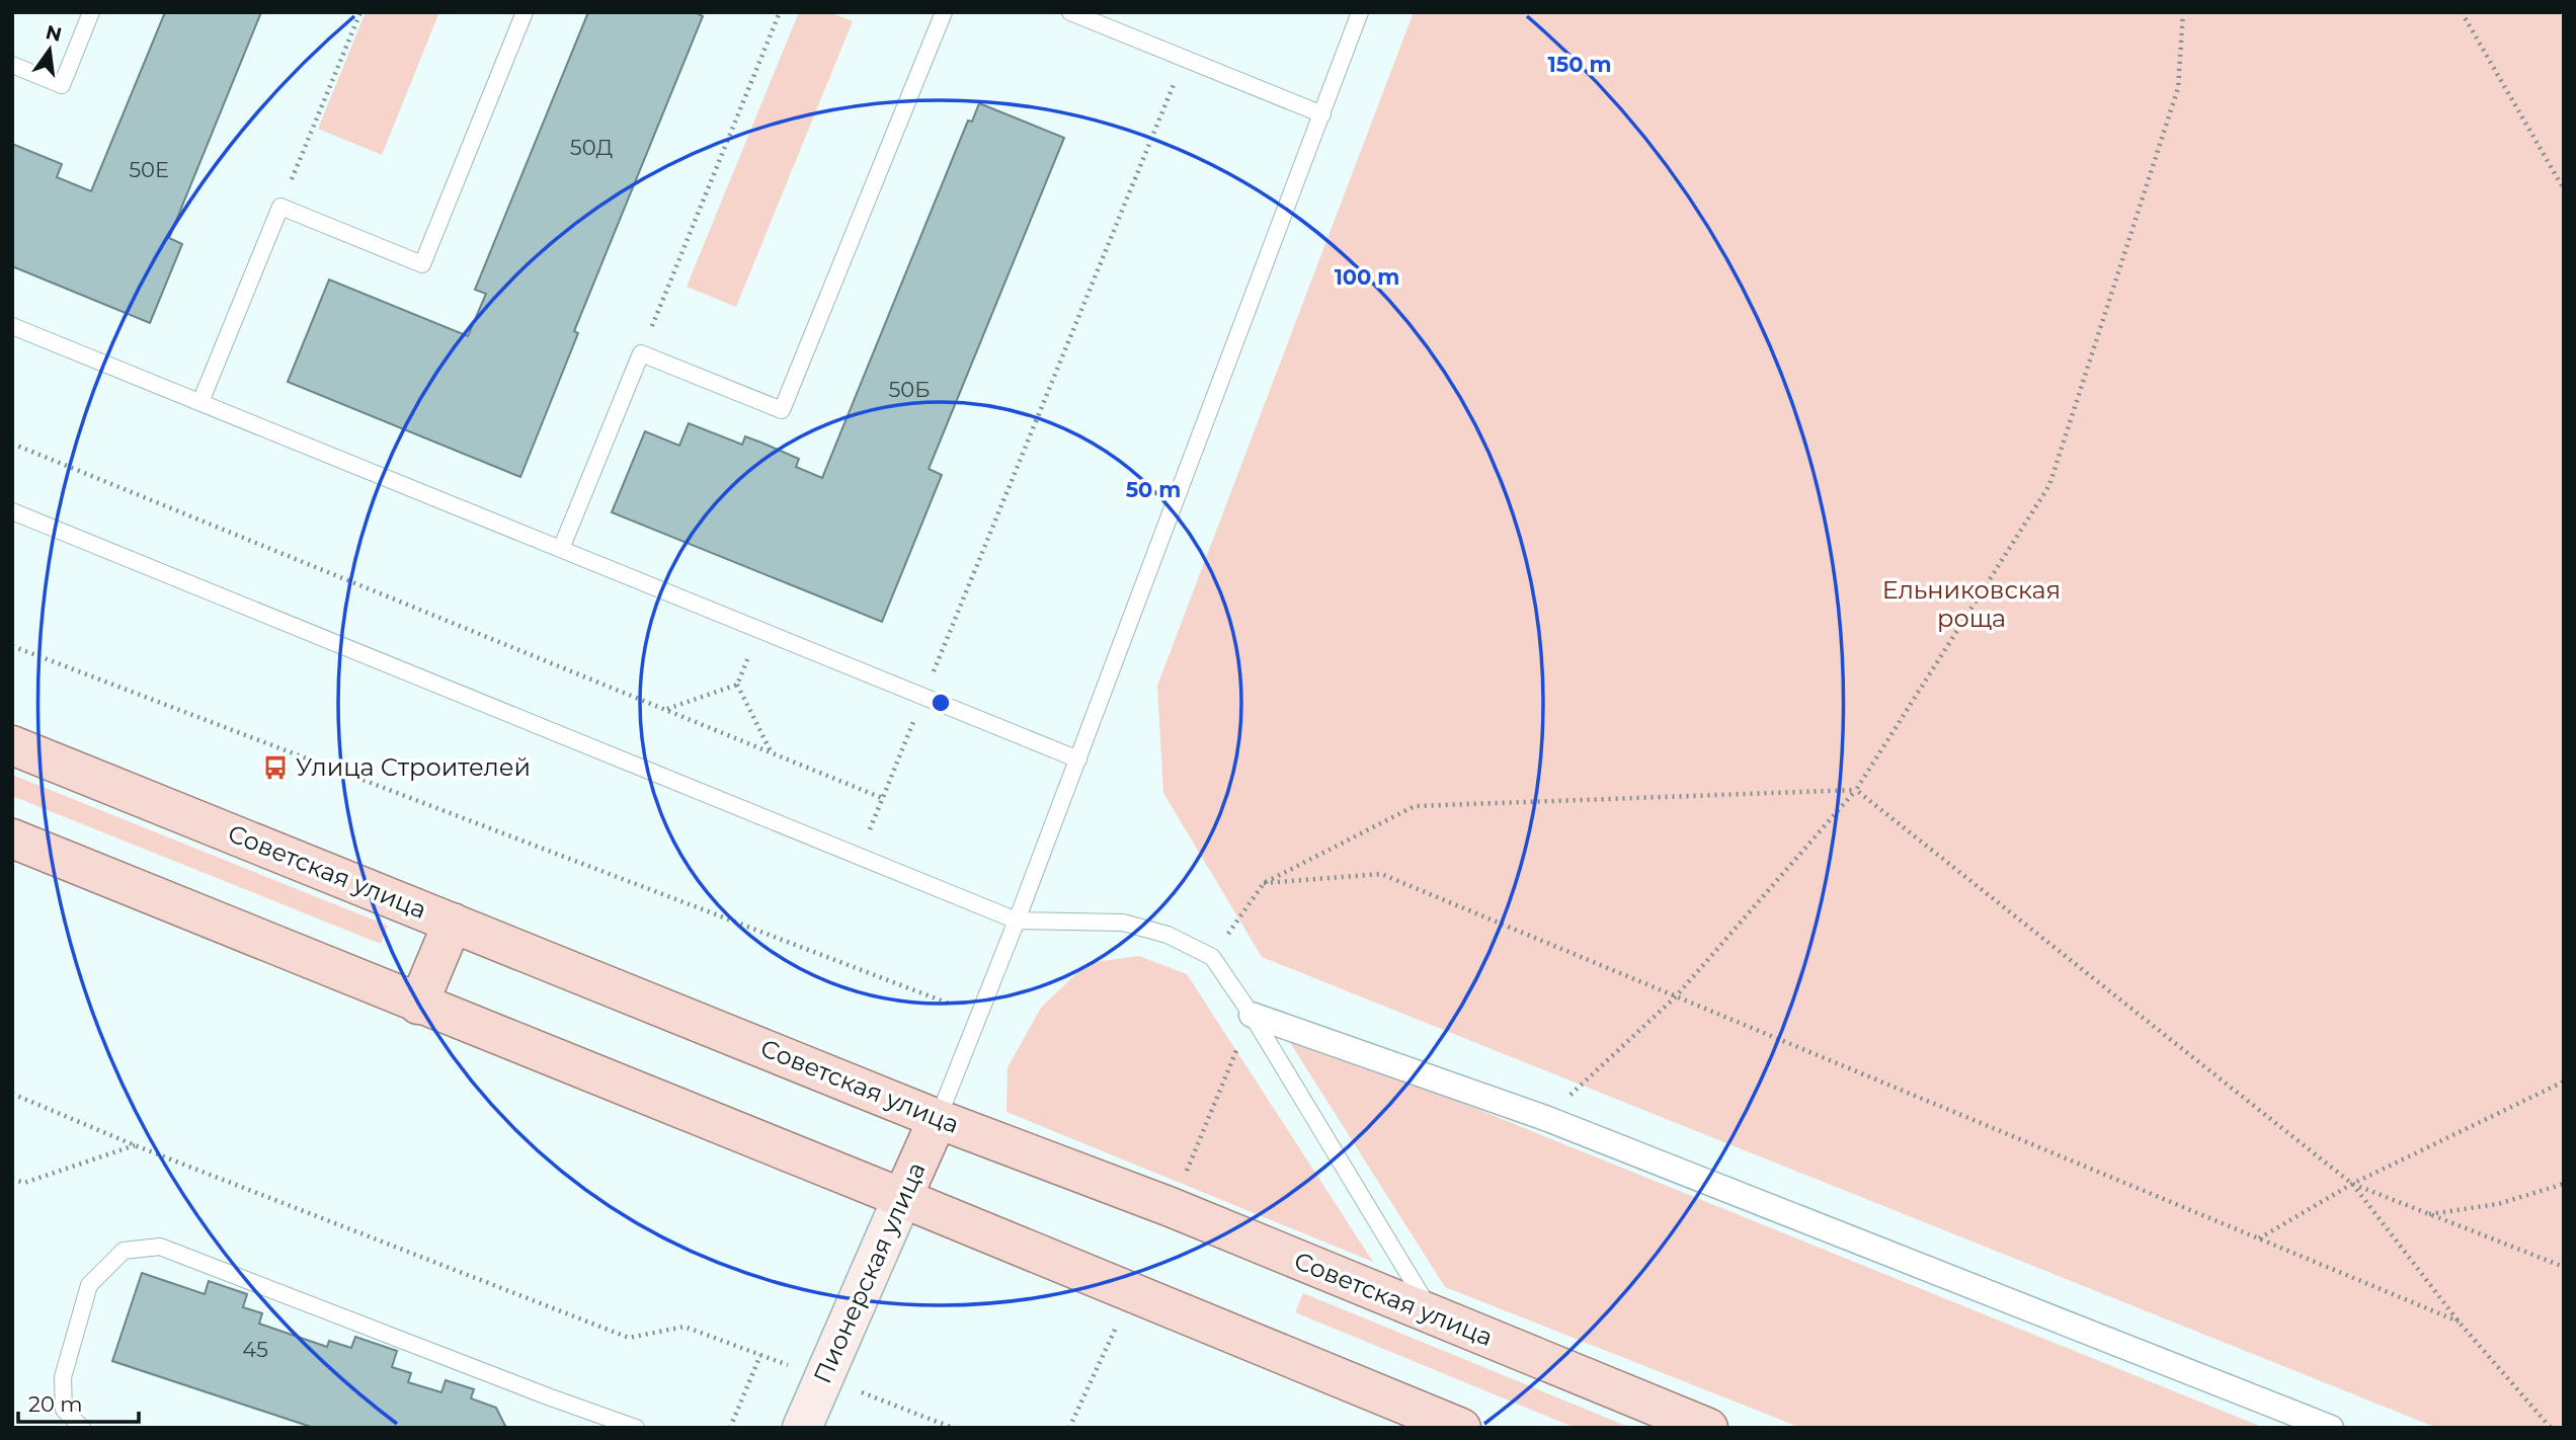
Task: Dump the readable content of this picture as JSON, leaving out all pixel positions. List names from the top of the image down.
{
  "streets": {
    "main road": ["Советская улица", "Пионерская улица"]
  },
  "crossings": [
    ["Советская улица", "Пионерская улица"]
  ],
  "parks": ["Ельниковская роща"],
  "places": {
    "bus stop": ["Улица Строителей"]
  },
  "house_numbers": [
    "50Д",
    "50Е",
    "50Б",
    "45"
  ],
  "scale_bar": "20 m",
  "north": "top",
  "rings": ["150 m", "100 m", "50 m"]
}
